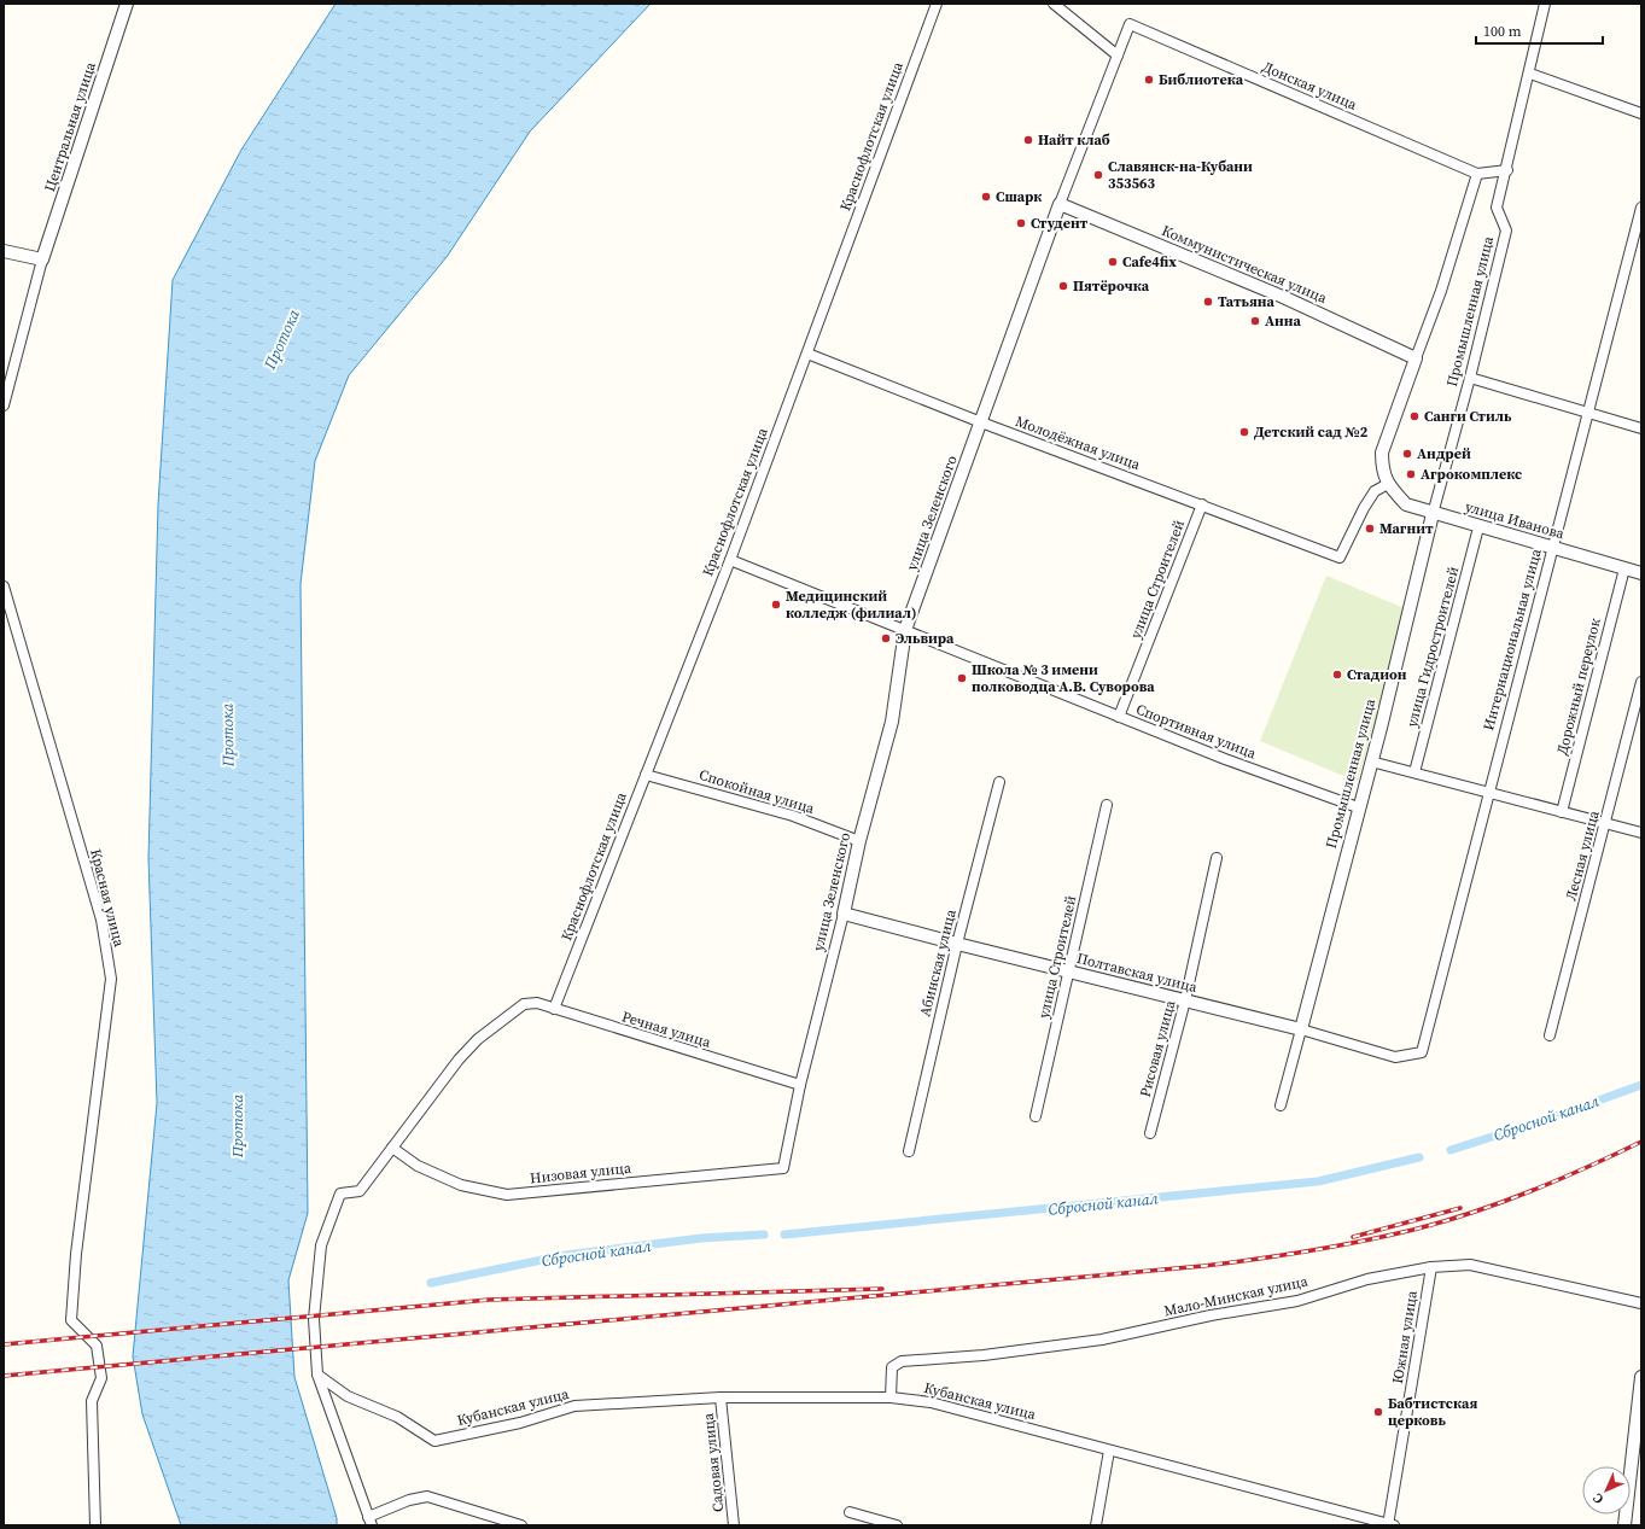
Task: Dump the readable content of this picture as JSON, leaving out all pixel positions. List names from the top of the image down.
{
  "streets": {
    "street": [
      "Донская улица",
      "Центральная улица",
      "Краснофлотская улица",
      "Коммунистическая улица",
      "Промышленная улица",
      "Молодёжная улица",
      "улица Зеленского",
      "улица Иванова",
      "улица Строителей",
      "Интернациональная улица",
      "улица Гидростроителей",
      "Дорожный переулок",
      "Спортивная улица",
      "Спокойная улица",
      "Лесная улица",
      "Красная улица",
      "Абинская улица",
      "Полтавская улица",
      "Речная улица",
      "Рисовая улица",
      "Низовая улица",
      "Мало-Минская улица",
      "Южная улица",
      "Кубанская улица",
      "Садовая улица"
    ]
  },
  "crossings": [
    ["Донская улица", "Промышленная улица"],
    ["Донская улица", "улица Зеленского"],
    ["Краснофлотская улица", "Молодёжная улица"],
    ["Краснофлотская улица", "Спортивная улица"],
    ["Краснофлотская улица", "Спокойная улица"],
    ["Краснофлотская улица", "Речная улица"],
    ["Коммунистическая улица", "Промышленная улица"],
    ["Коммунистическая улица", "улица Зеленского"],
    ["Промышленная улица", "Молодёжная улица"],
    ["Промышленная улица", "улица Иванова"],
    ["Промышленная улица", "Спортивная улица"],
    ["Промышленная улица", "Полтавская улица"],
    ["Молодёжная улица", "улица Зеленского"],
    ["Молодёжная улица", "улица Иванова"],
    ["Молодёжная улица", "улица Строителей"],
    ["улица Зеленского", "Спортивная улица"],
    ["улица Зеленского", "Спокойная улица"],
    ["улица Зеленского", "Полтавская улица"],
    ["улица Зеленского", "Речная улица"],
    ["улица Зеленского", "Низовая улица"],
    ["улица Иванова", "Интернациональная улица"],
    ["улица Иванова", "улица Гидростроителей"],
    ["улица Иванова", "Дорожный переулок"],
    ["улица Строителей", "Спортивная улица"],
    ["улица Строителей", "Полтавская улица"],
    ["Интернациональная улица", "Полтавская улица"],
    ["Абинская улица", "Полтавская улица"],
    ["Полтавская улица", "Рисовая улица"],
    ["Речная улица", "Низовая улица"],
    ["Мало-Минская улица", "Южная улица"],
    ["Мало-Минская улица", "Кубанская улица"],
    ["Южная улица", "Кубанская улица"],
    ["Кубанская улица", "Садовая улица"]
  ],
  "water": ["Протока", "Сбросной канал"],
  "places": [
    "Библиотека",
    "Найт клаб",
    "Славянск-на-Кубани 353563",
    "Сшарк",
    "Студент",
    "Cafe4fix",
    "Пятёрочка",
    "Татьяна",
    "Анна",
    "Санги Стиль",
    "Детский сад №2",
    "Андрей",
    "Агрокомплекс",
    "Магнит",
    "Медицинский колледж (филиал)",
    "Эльвира",
    "Стадион",
    "Школа № 3 имени полководца А.В. Суворова",
    "Бабтистская церковь"
  ],
  "scale_bar": "100 m",
  "north": "bottom left"
}
